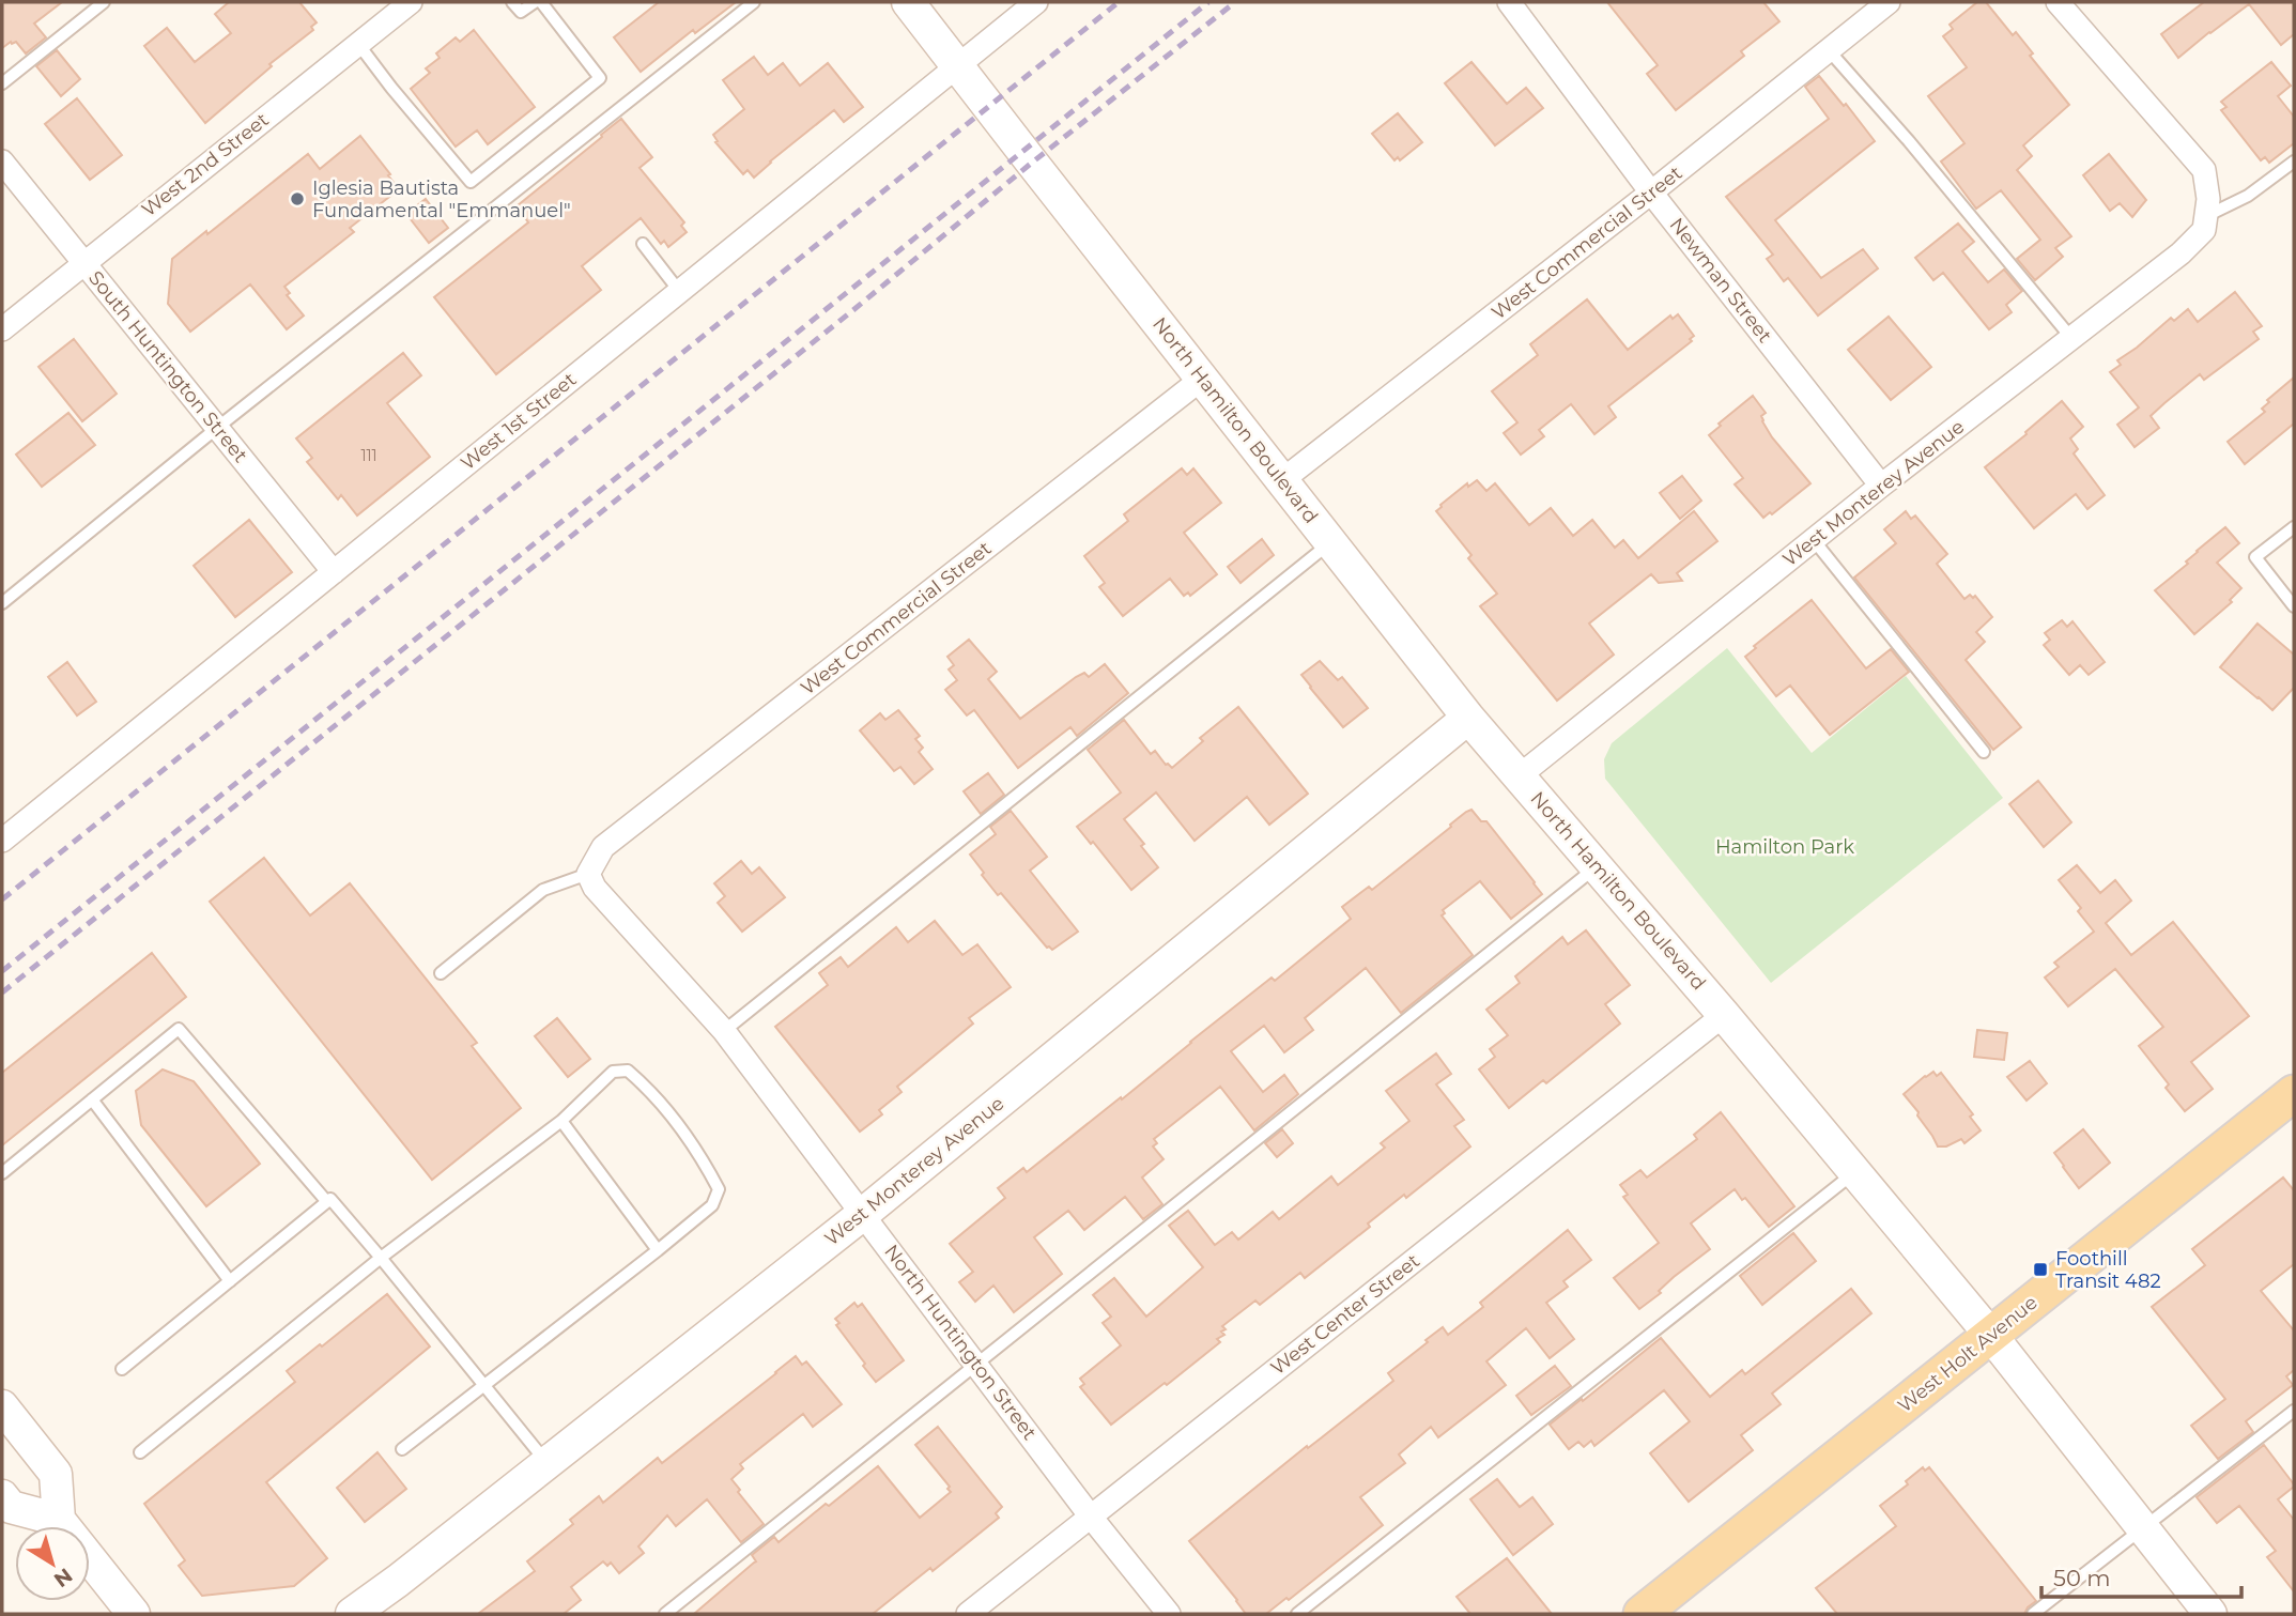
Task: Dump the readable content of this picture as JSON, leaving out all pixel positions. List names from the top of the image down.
{
  "streets": {
    "main road": ["West Holt Avenue"],
    "street": [
      "West 2nd Street",
      "West Commercial Street",
      "Newman Street",
      "South Huntington Street",
      "North Hamilton Boulevard",
      "West 1st Street",
      "West Monterey Avenue",
      "West Center Street",
      "North Huntington Street"
    ]
  },
  "crossings": [
    ["West 2nd Street", "South Huntington Street"],
    ["West Commercial Street", "Newman Street"],
    ["West Commercial Street", "North Hamilton Boulevard"],
    ["West Commercial Street", "North Huntington Street"],
    ["Newman Street", "West Monterey Avenue"],
    ["South Huntington Street", "West 1st Street"],
    ["North Hamilton Boulevard", "West 1st Street"],
    ["North Hamilton Boulevard", "West Monterey Avenue"],
    ["North Hamilton Boulevard", "West Center Street"],
    ["North Hamilton Boulevard", "West Holt Avenue"],
    ["West Monterey Avenue", "North Huntington Street"],
    ["West Center Street", "North Huntington Street"]
  ],
  "parks": ["Hamilton Park"],
  "places": {
    "other": ["Iglesia Bautista Fundamental \"Emmanuel\""],
    "transit": ["Foothill Transit 482"]
  },
  "house_numbers": ["111"],
  "scale_bar": "50 m",
  "north": "bottom right"
}
